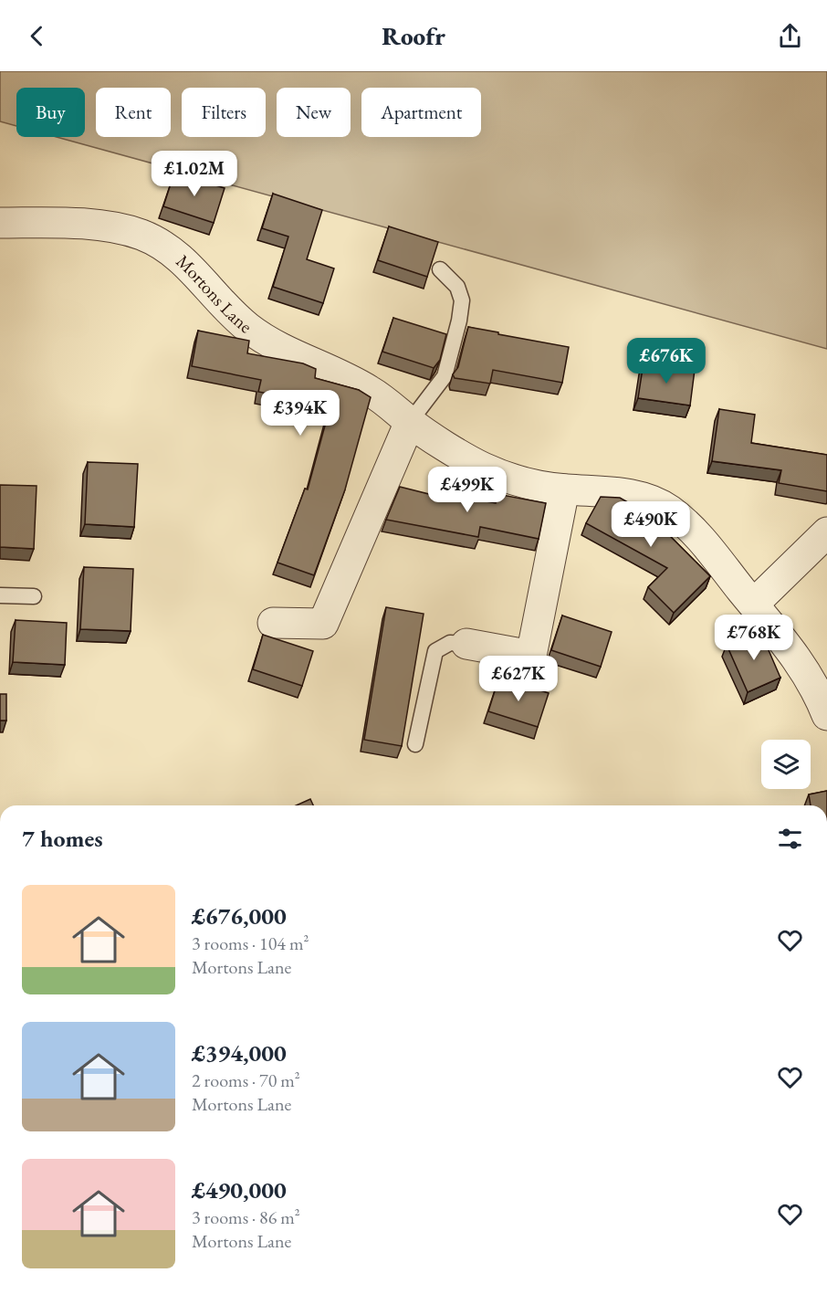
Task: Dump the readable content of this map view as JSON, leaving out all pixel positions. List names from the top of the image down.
{
  "streets": {
    "street": ["Mortons Lane"]
  },
  "page": {
    "header": "Roofr",
    "chip": [
      "Buy",
      "Rent",
      "Filters",
      "New",
      "Apartment"
    ],
    "price": [
      "£1.02M",
      "£676K",
      "£394K",
      "£499K",
      "£490K",
      "£768K",
      "£627K"
    ],
    "heading": "7 homes",
    "list": [
      {
        "name": "£676,000",
        "note": "3 rooms · 104 m² · Mortons Lane"
      },
      {
        "name": "£394,000",
        "note": "2 rooms · 70 m² · Mortons Lane"
      },
      {
        "name": "£490,000",
        "note": "3 rooms · 86 m² · Mortons Lane"
      }
    ]
  }
}
